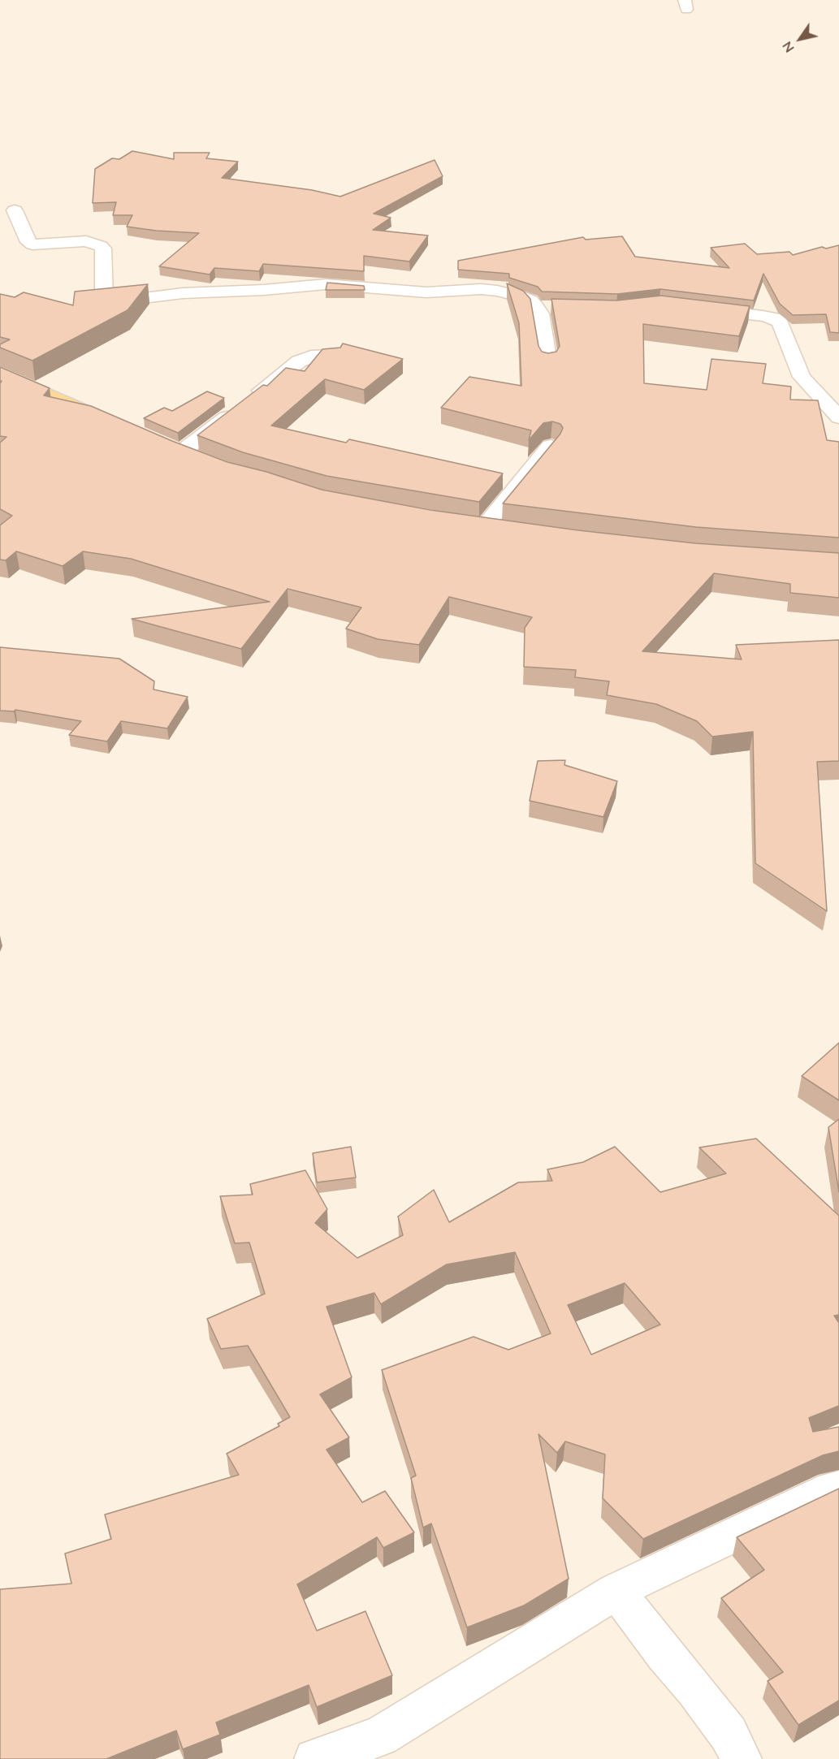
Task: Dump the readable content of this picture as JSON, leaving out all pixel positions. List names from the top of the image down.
{
  "north": "bottom left"
}
